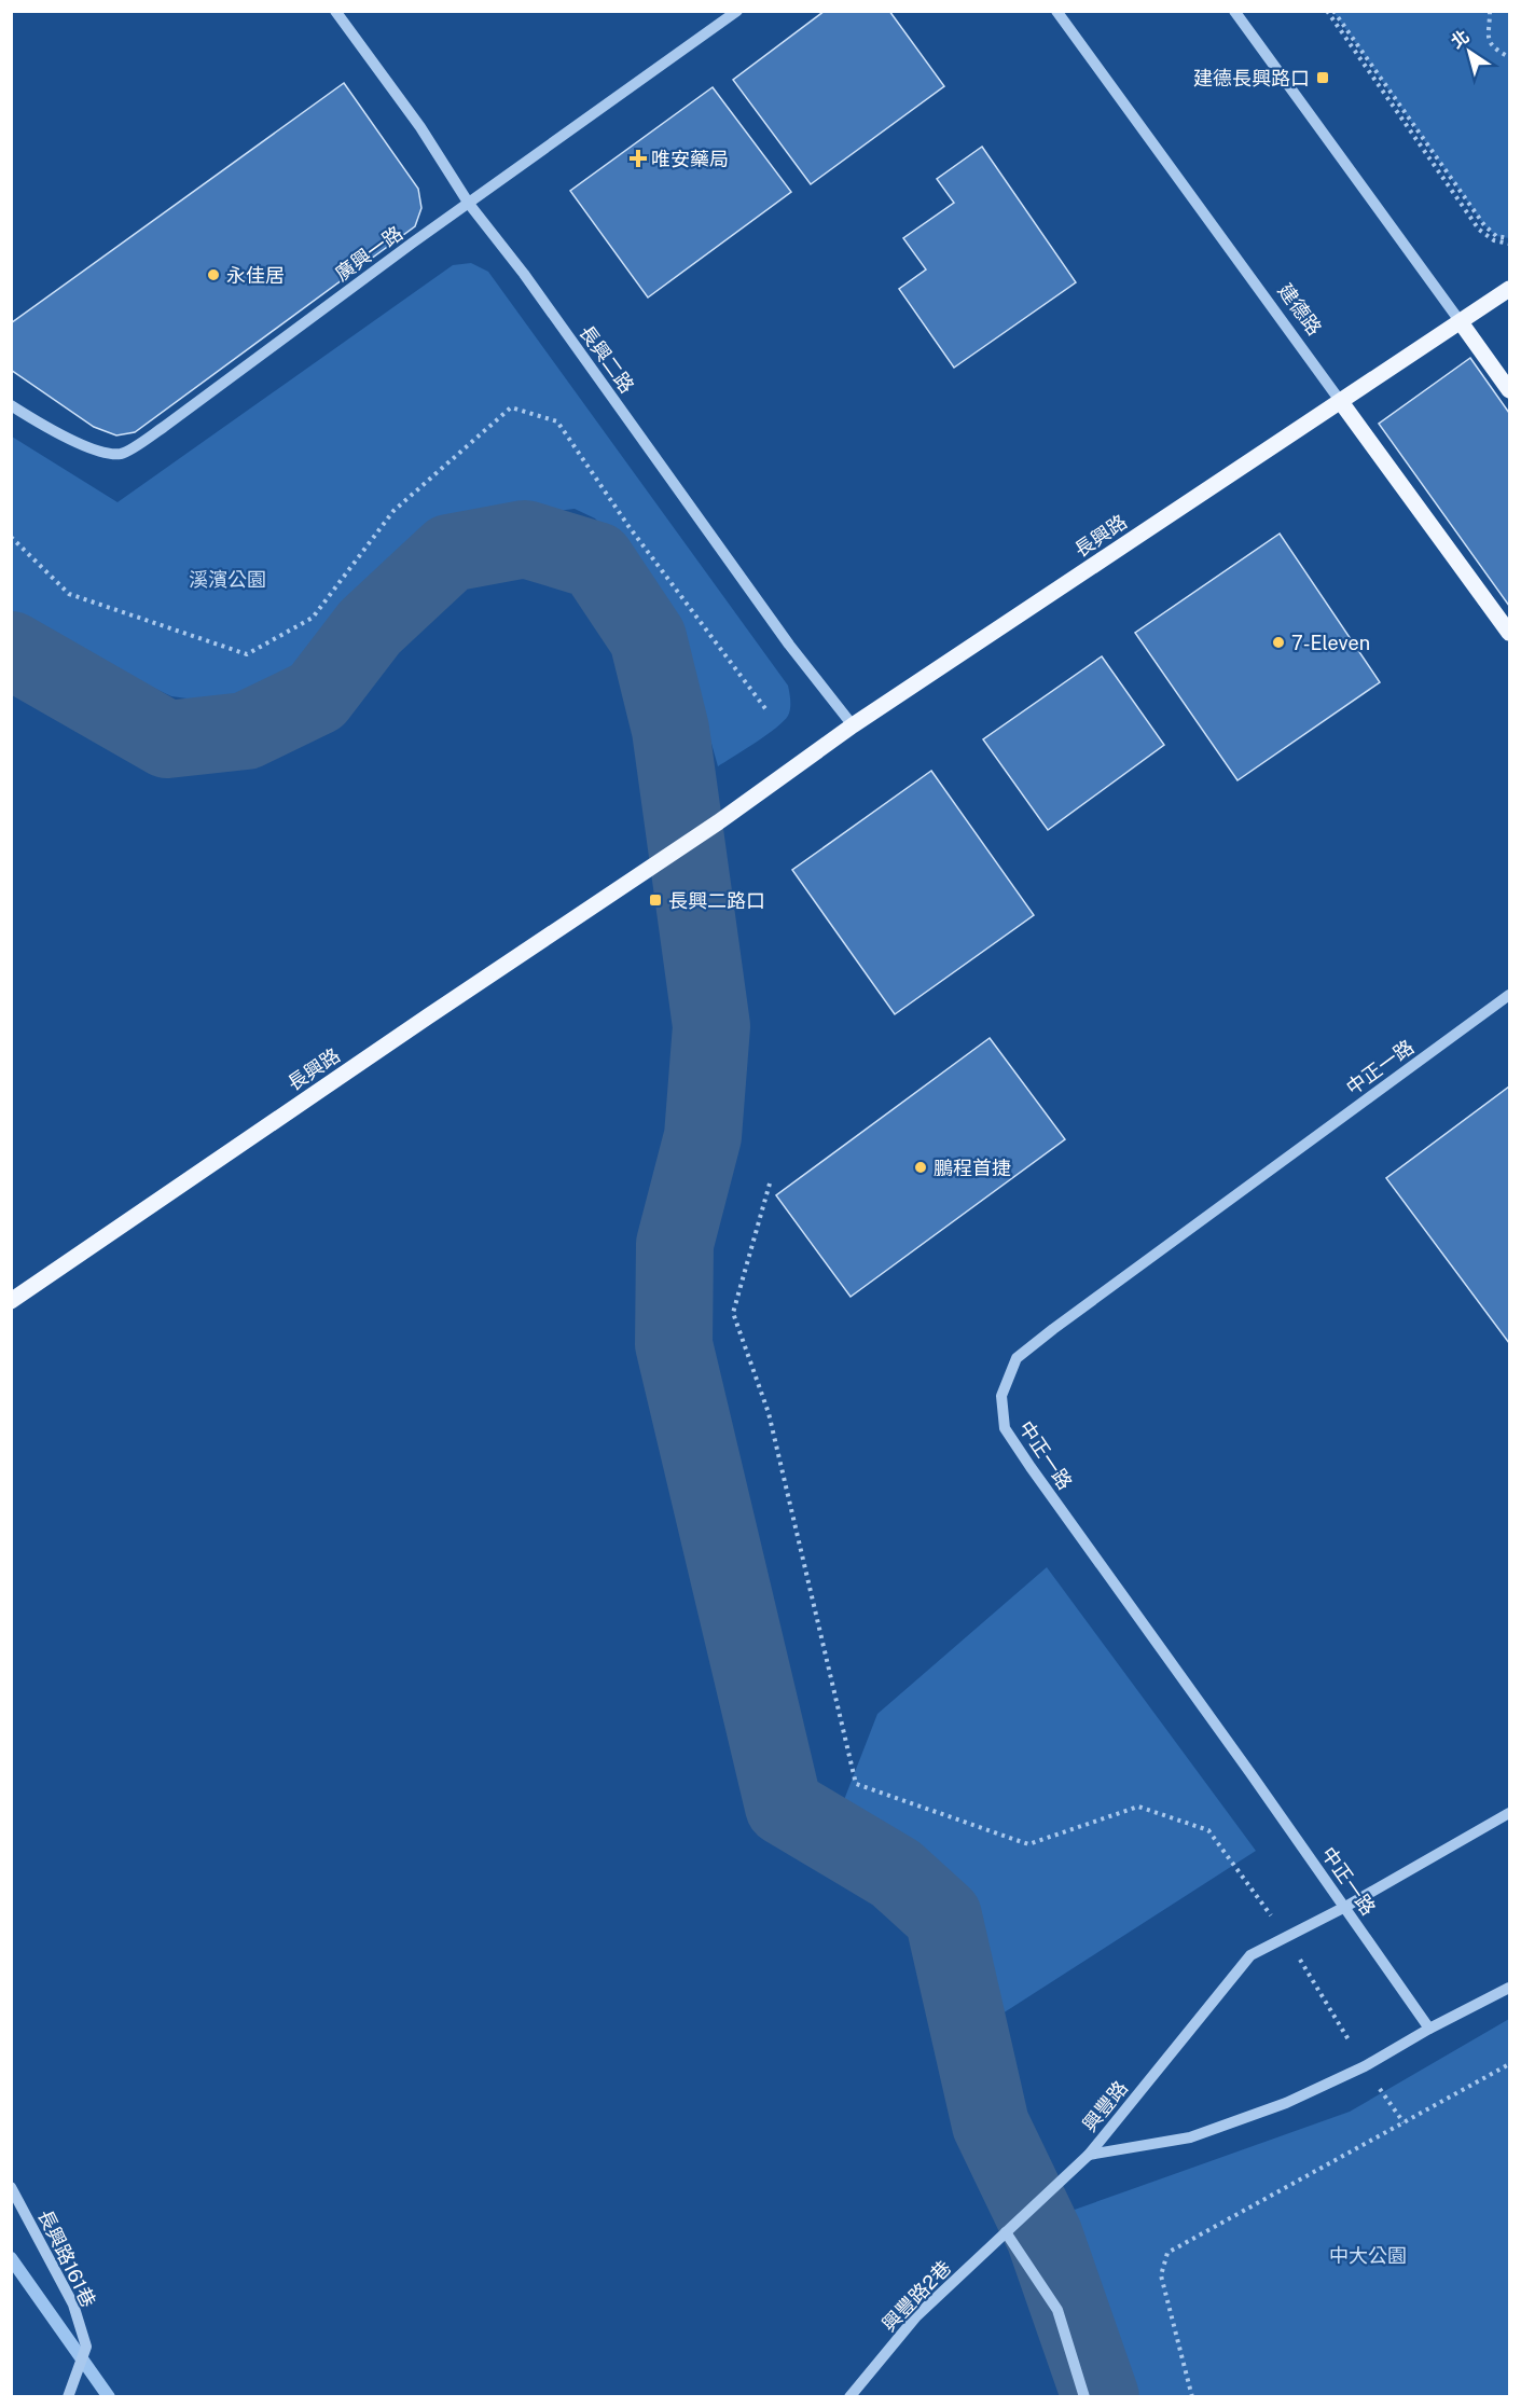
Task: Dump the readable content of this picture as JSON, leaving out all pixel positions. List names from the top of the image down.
{
  "streets": {
    "main road": ["建德路", "長興路"],
    "street": [
      "廣興一路",
      "長興二路",
      "中正一路",
      "興豐路",
      "長興路161巷",
      "興豐路2巷"
    ]
  },
  "crossings": [
    ["廣興一路", "長興二路"],
    ["建德路", "長興路"],
    ["長興二路", "長興路"],
    ["中正一路", "興豐路"],
    ["興豐路", "興豐路2巷"]
  ],
  "parks": ["溪濱公園", "中大公園"],
  "places": {
    "transit": ["建德長興路口", "長興二路口"],
    "health": ["唯安藥局"],
    "other": ["永佳居", "7-Eleven", "鵬程首捷"]
  },
  "north": "top left"
}
